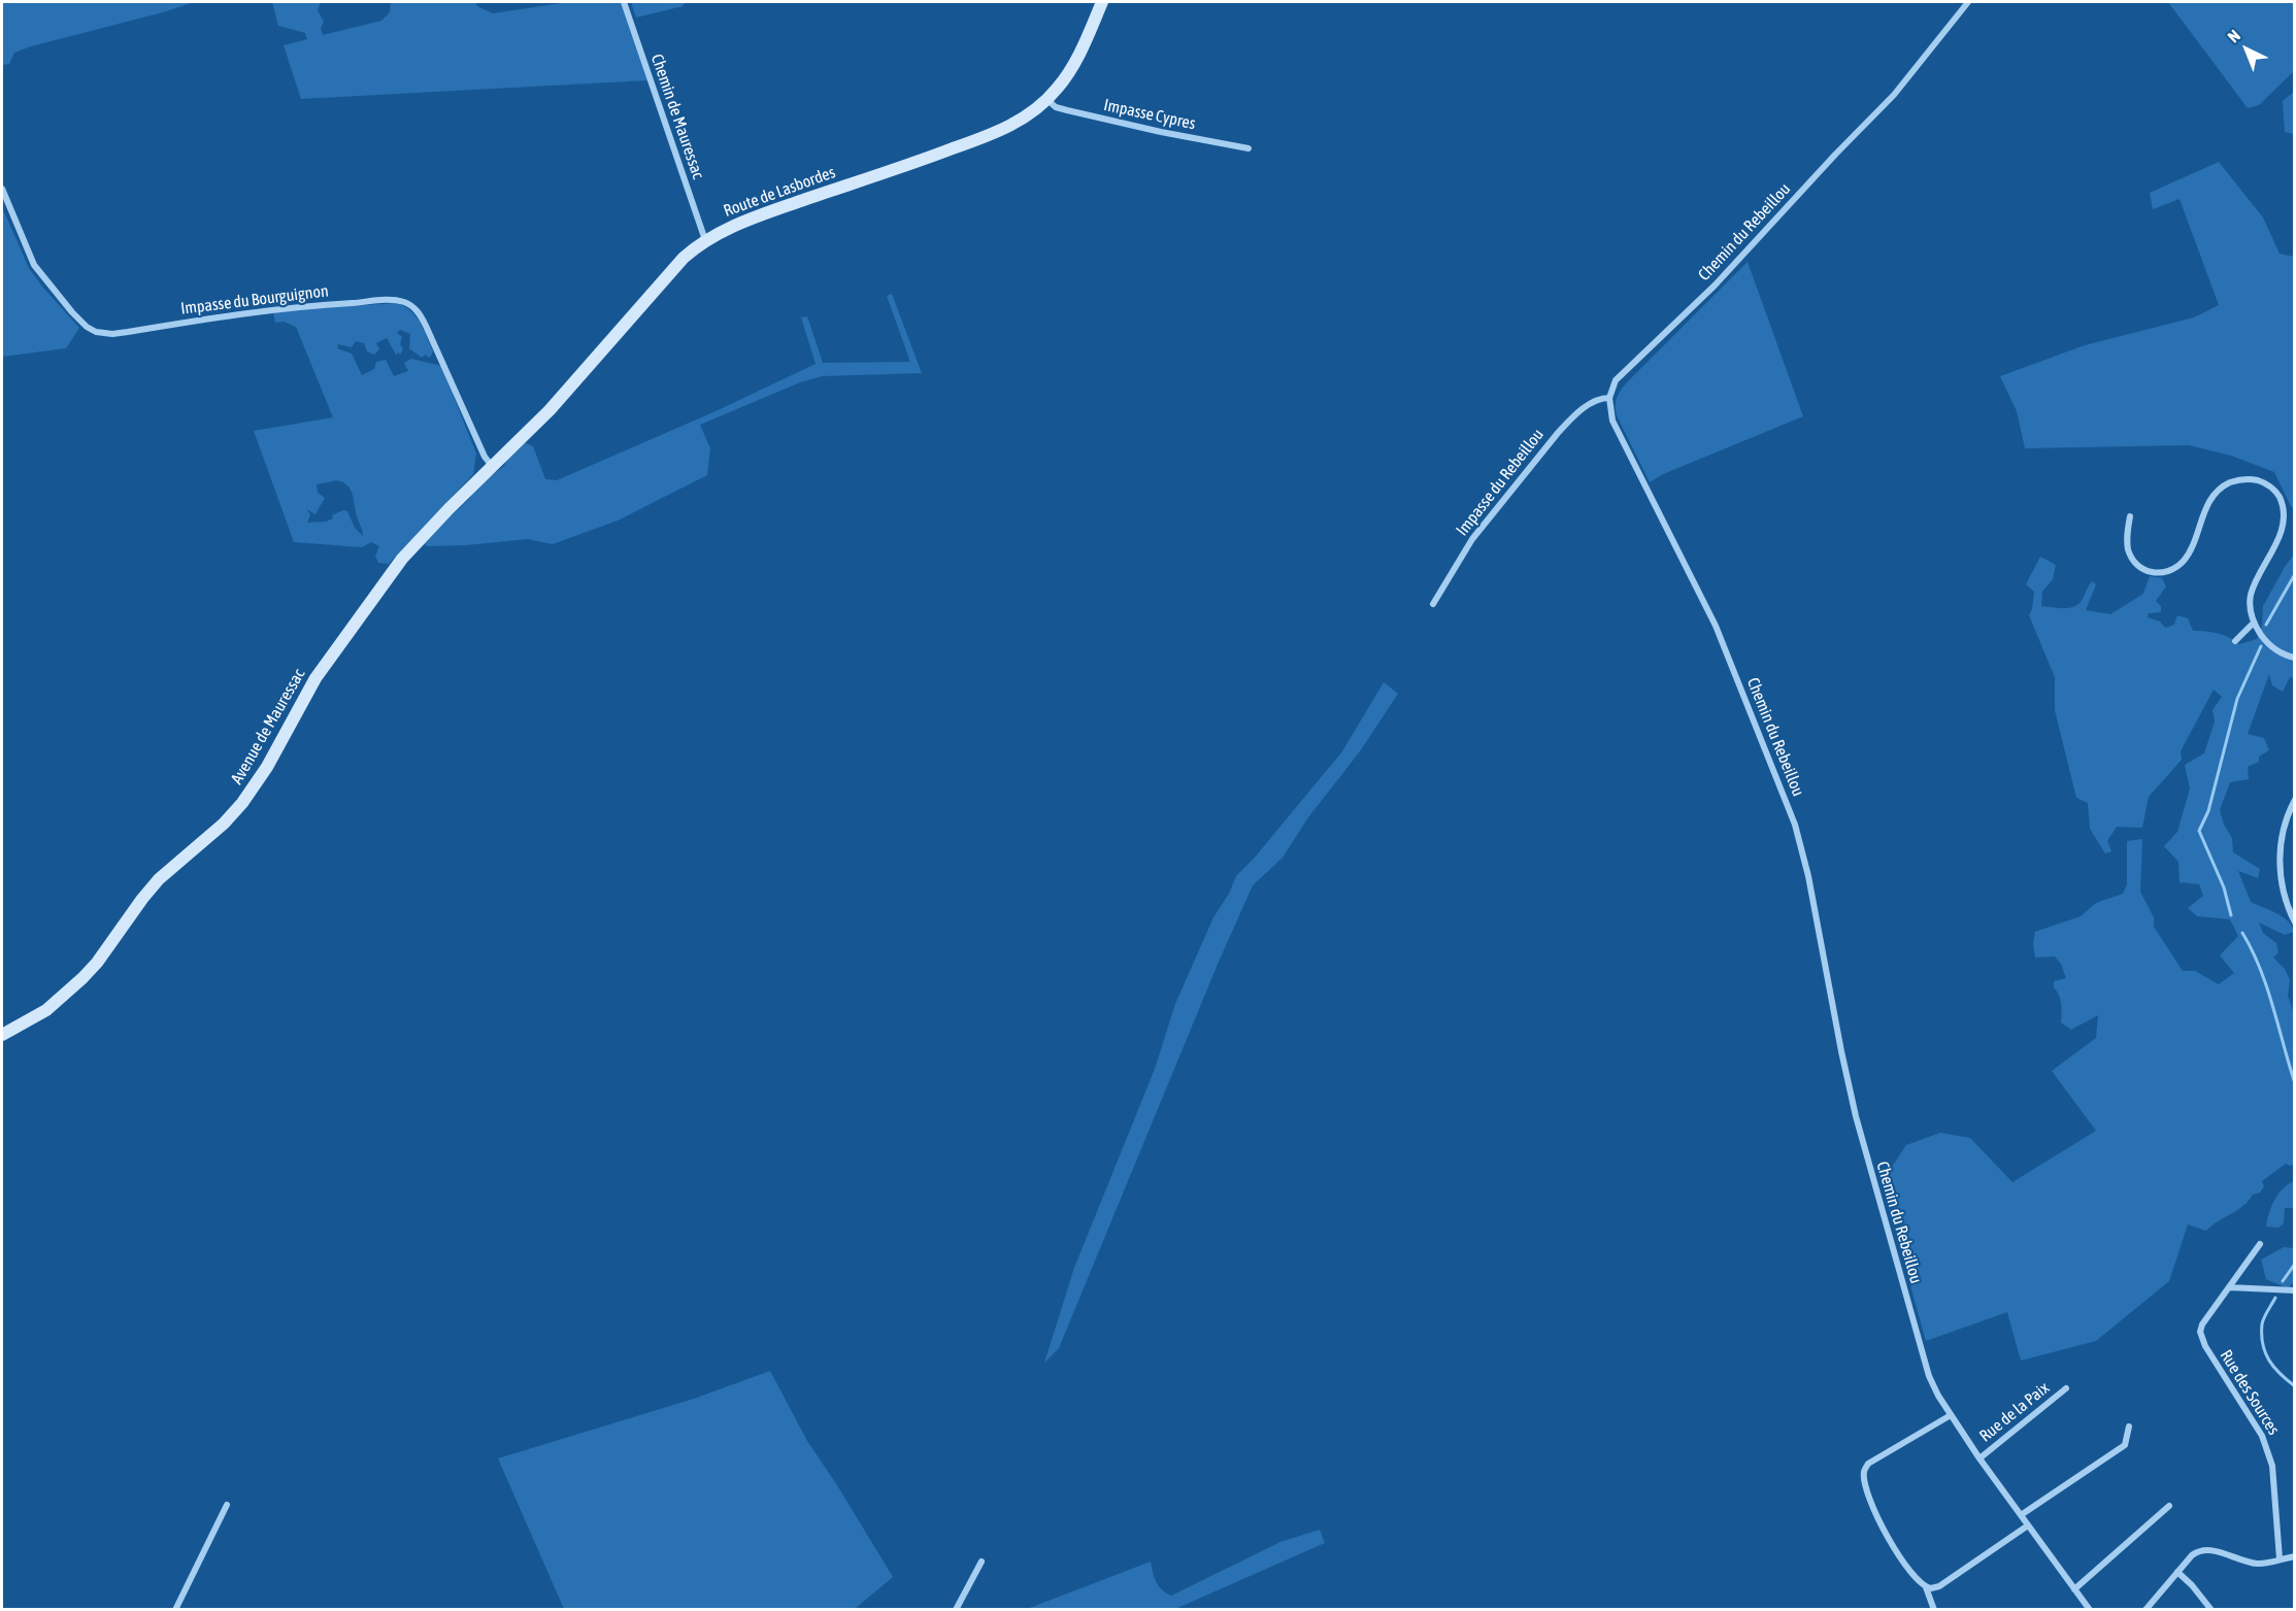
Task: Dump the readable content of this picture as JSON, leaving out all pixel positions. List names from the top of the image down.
{
  "streets": {
    "street": [
      "Impasse Cypres",
      "Chemin de Mauressac",
      "Route de Lasbordes",
      "Chemin du Rebeillou",
      "Impasse du Bourguignon",
      "Impasse du Rebeillou",
      "Avenue de Mauressac",
      "Rue des Sources",
      "Rue de la Paix"
    ]
  },
  "crossings": [
    ["Impasse Cypres", "Route de Lasbordes"],
    ["Chemin de Mauressac", "Route de Lasbordes"],
    ["Route de Lasbordes", "Impasse du Bourguignon"],
    ["Route de Lasbordes", "Avenue de Mauressac"],
    ["Chemin du Rebeillou", "Impasse du Rebeillou"],
    ["Chemin du Rebeillou", "Rue de la Paix"],
    ["Impasse du Bourguignon", "Avenue de Mauressac"]
  ],
  "north": "top left"
}
